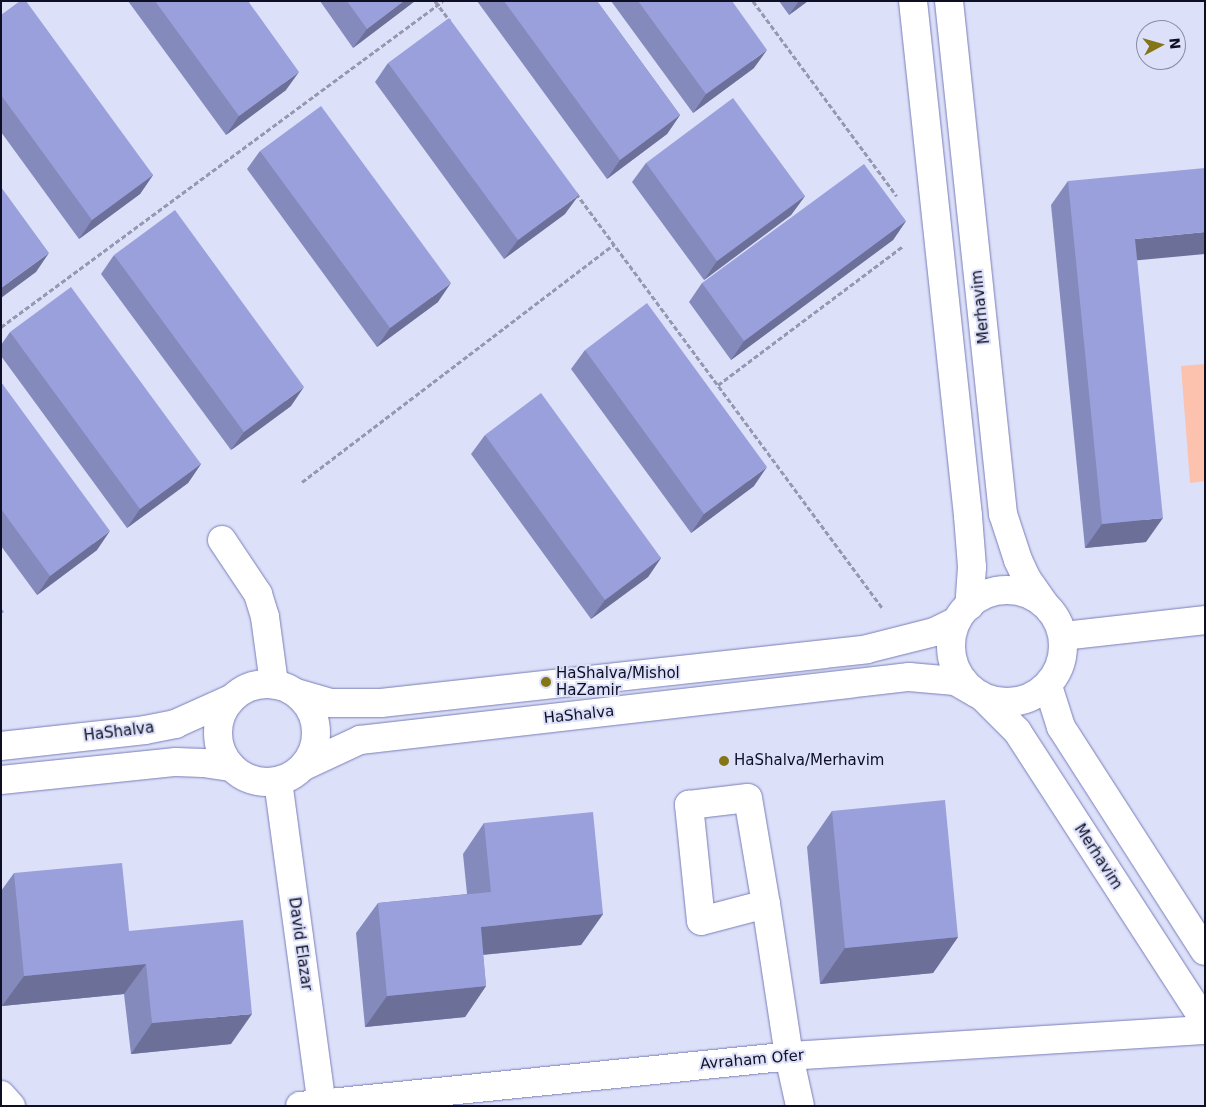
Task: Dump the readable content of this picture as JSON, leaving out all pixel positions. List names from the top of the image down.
{
  "streets": {
    "street": [
      "Merhavim",
      "HaShalva",
      "David Elazar",
      "Avraham Ofer"
    ]
  },
  "crossings": [
    ["Merhavim", "HaShalva"],
    ["HaShalva", "David Elazar"],
    ["David Elazar", "Avraham Ofer"]
  ],
  "places": ["HaShalva/Mishol HaZamir", "HaShalva/Merhavim"],
  "north": "right"
}
